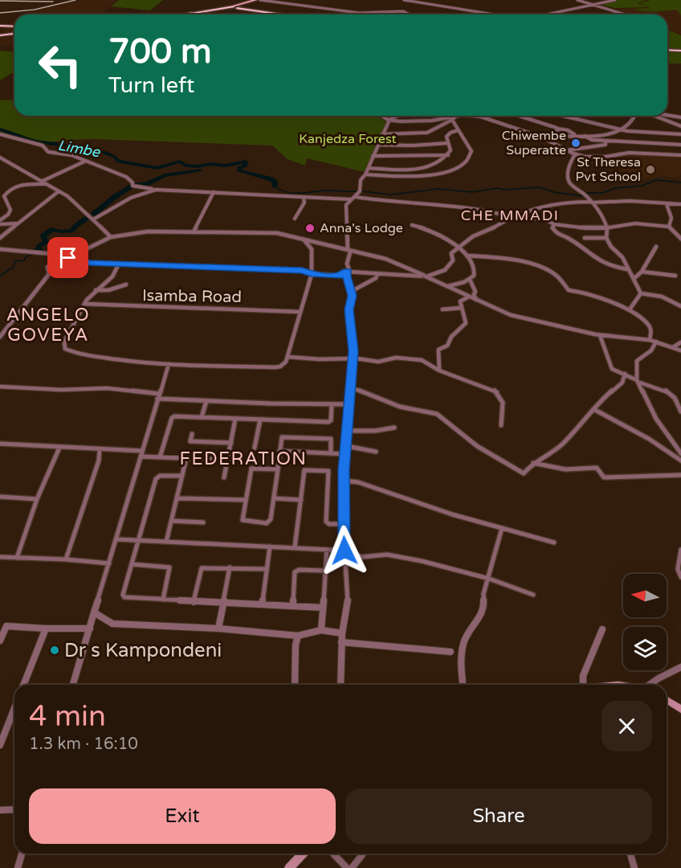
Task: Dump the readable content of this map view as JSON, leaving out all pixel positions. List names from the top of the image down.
{
  "streets": {
    "street": ["Isamba Road"]
  },
  "districts": ["CHE MMADI", "ANGELO GOVEYA", "FEDERATION"],
  "water": ["Limbe"],
  "parks": ["Kanjedza Forest"],
  "places": [
    "Chiwembe Superatte",
    "St Theresa Pvt School",
    "Anna's Lodge",
    "Dr s Kampondeni"
  ],
  "north": "left",
  "page": {
    "turn": ["700 m", "Turn left"],
    "heading": ["4 min", "1.3 km · 16:10"],
    "buttons": ["Exit", "Share"]
  }
}
